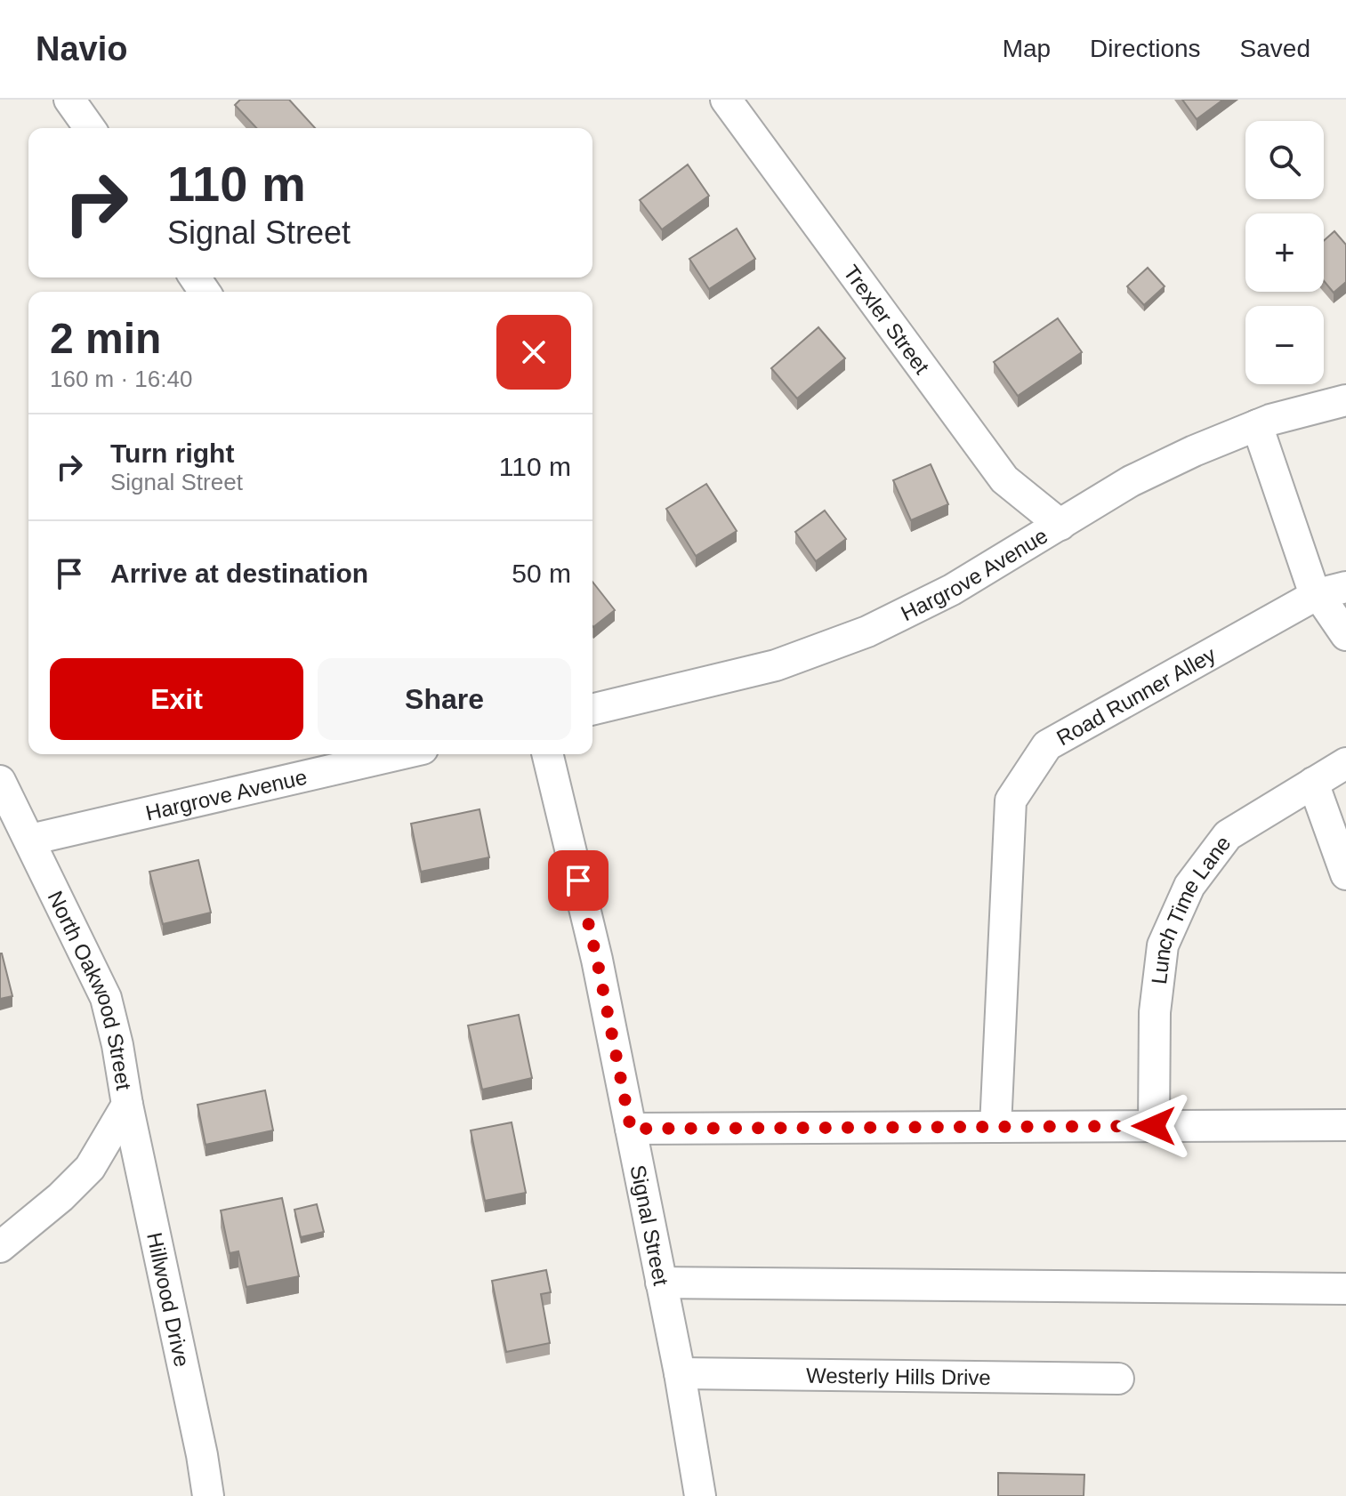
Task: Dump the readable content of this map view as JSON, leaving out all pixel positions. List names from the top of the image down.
{
  "streets": {
    "street": [
      "Trexler Street",
      "Hargrove Avenue",
      "Road Runner Alley",
      "Lunch Time Lane",
      "North Oakwood Street",
      "Signal Street",
      "Hillwood Drive",
      "Westerly Hills Drive"
    ]
  },
  "crossings": [
    ["Trexler Street", "Hargrove Avenue"],
    ["Hargrove Avenue", "North Oakwood Street"],
    ["North Oakwood Street", "Hillwood Drive"],
    ["Signal Street", "Westerly Hills Drive"]
  ],
  "page": {
    "header": "Navio",
    "nav": ["Map", "Directions", "Saved"],
    "map_buttons": ["+", "−"],
    "turn": ["110 m", "Signal Street"],
    "heading": ["2 min", "160 m · 16:40"],
    "list": [
      {
        "name": "Turn right",
        "note": "Signal Street",
        "value": "110 m"
      },
      {
        "name": "Arrive at destination",
        "value": "50 m"
      }
    ],
    "buttons": ["Exit", "Share"]
  }
}
